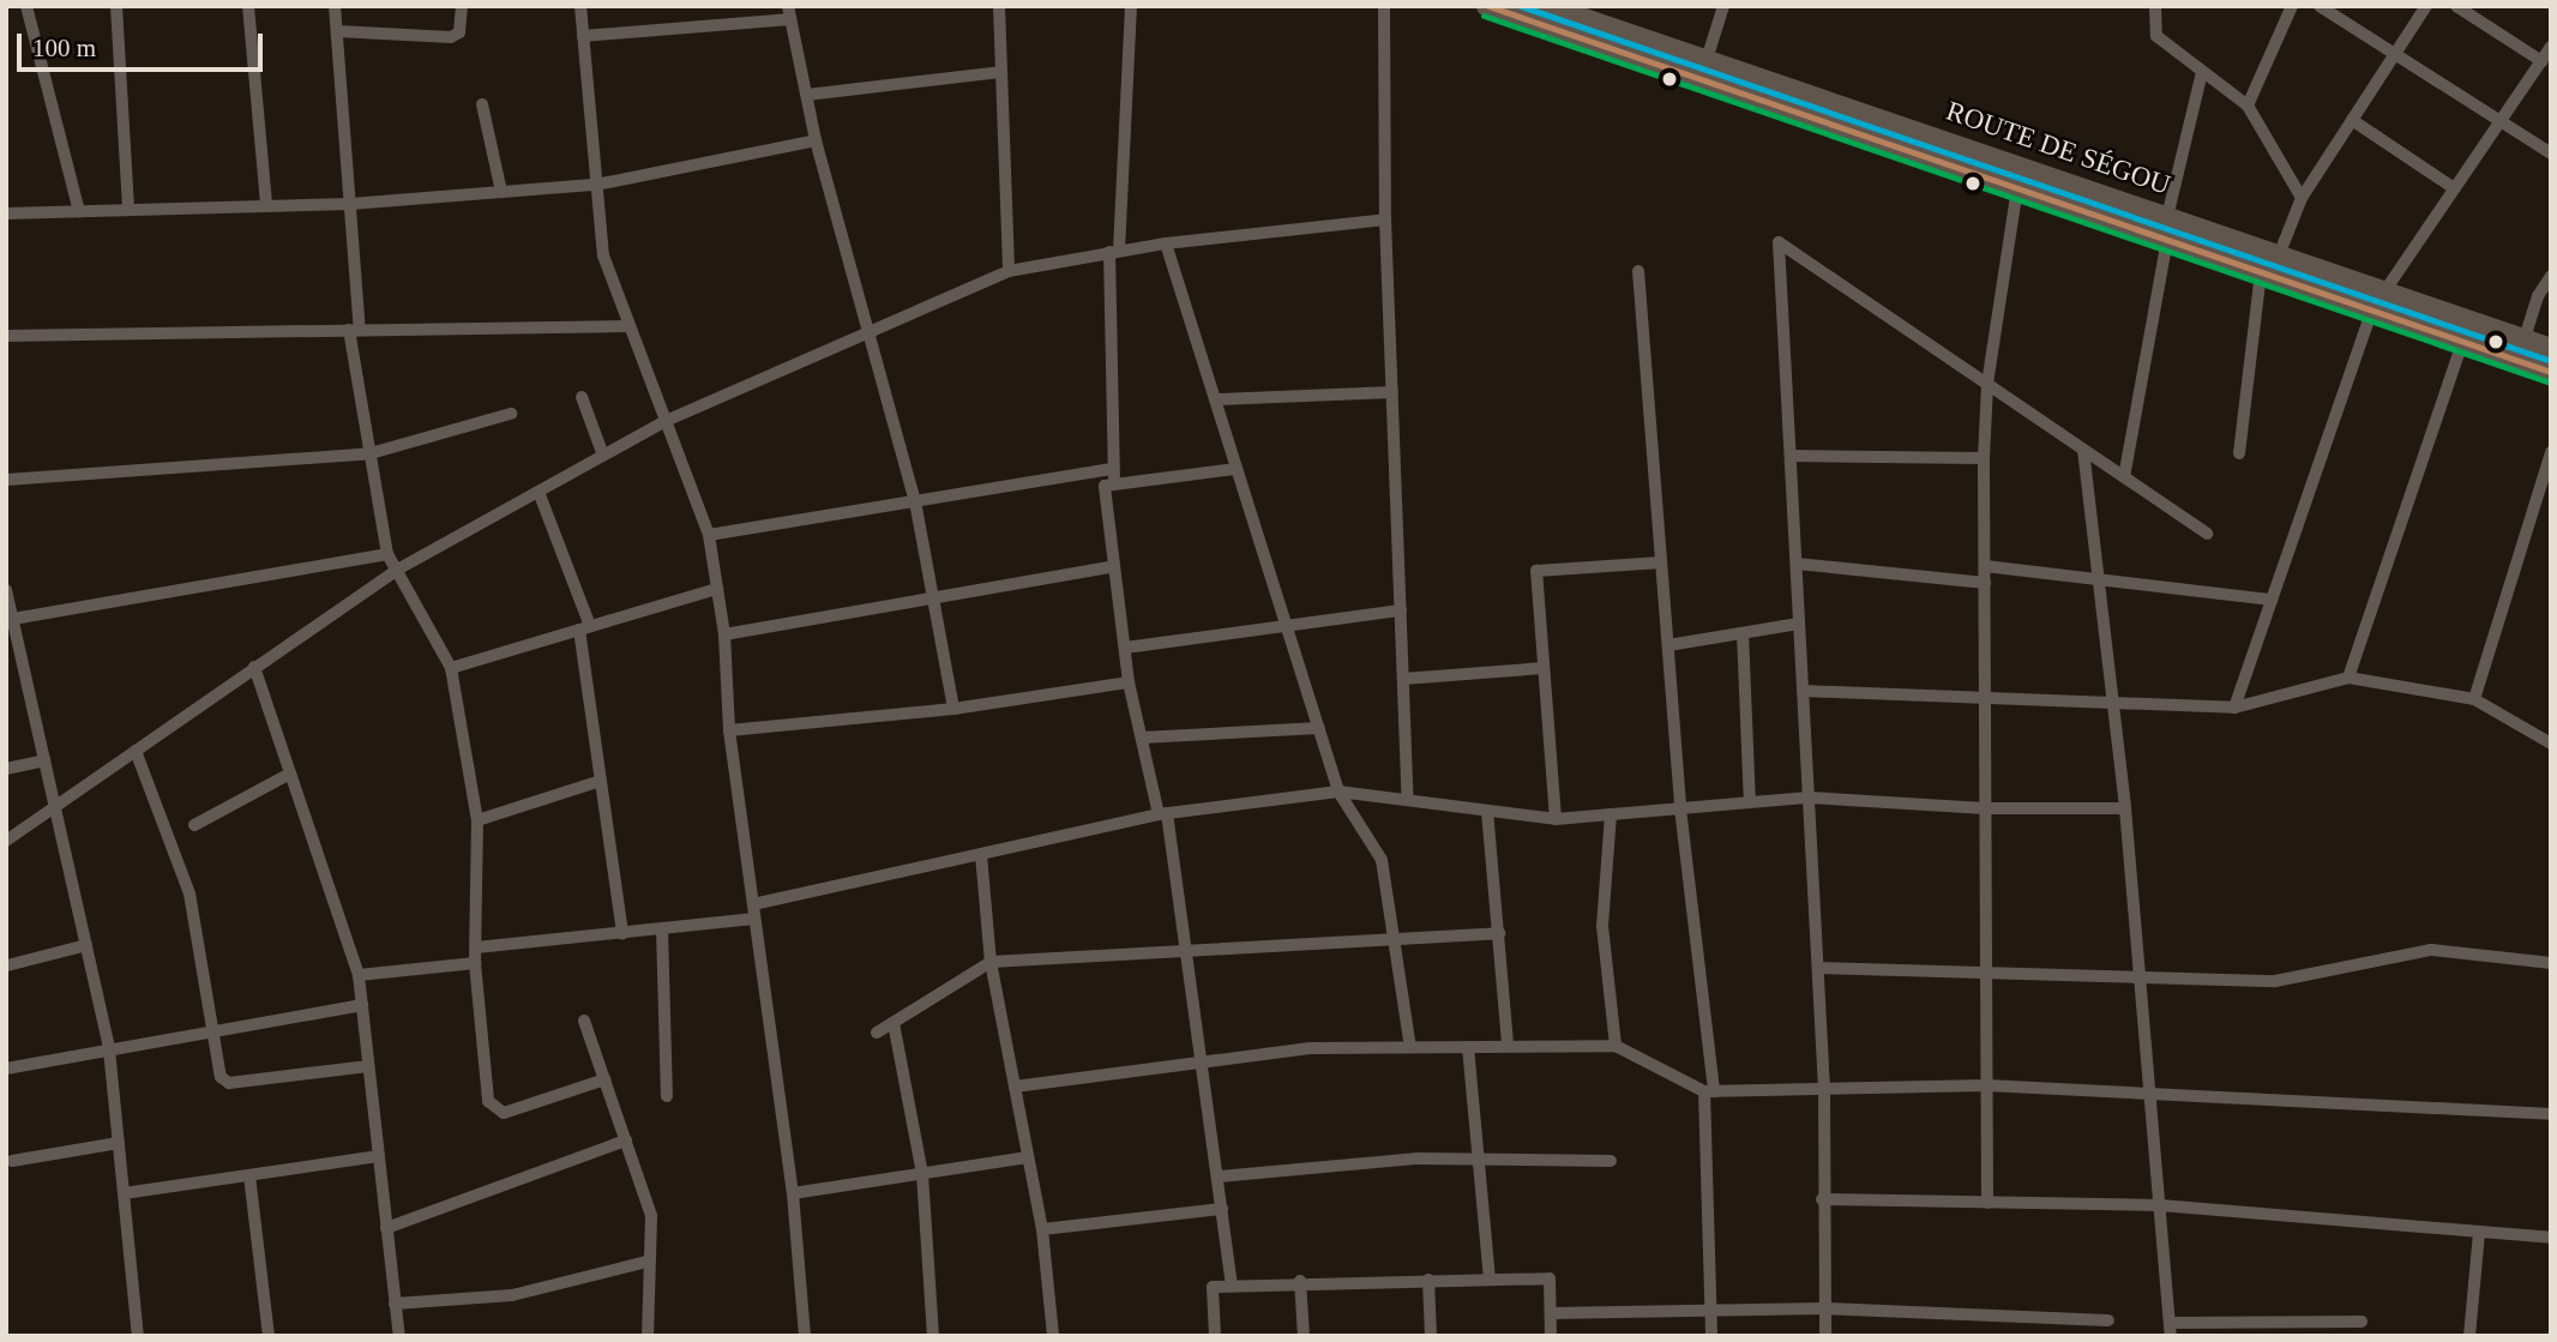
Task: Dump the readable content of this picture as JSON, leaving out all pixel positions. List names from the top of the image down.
{
  "streets": {
    "highway": ["ROUTE DE SÉGOU"]
  },
  "scale_bar": "100 m"
}
